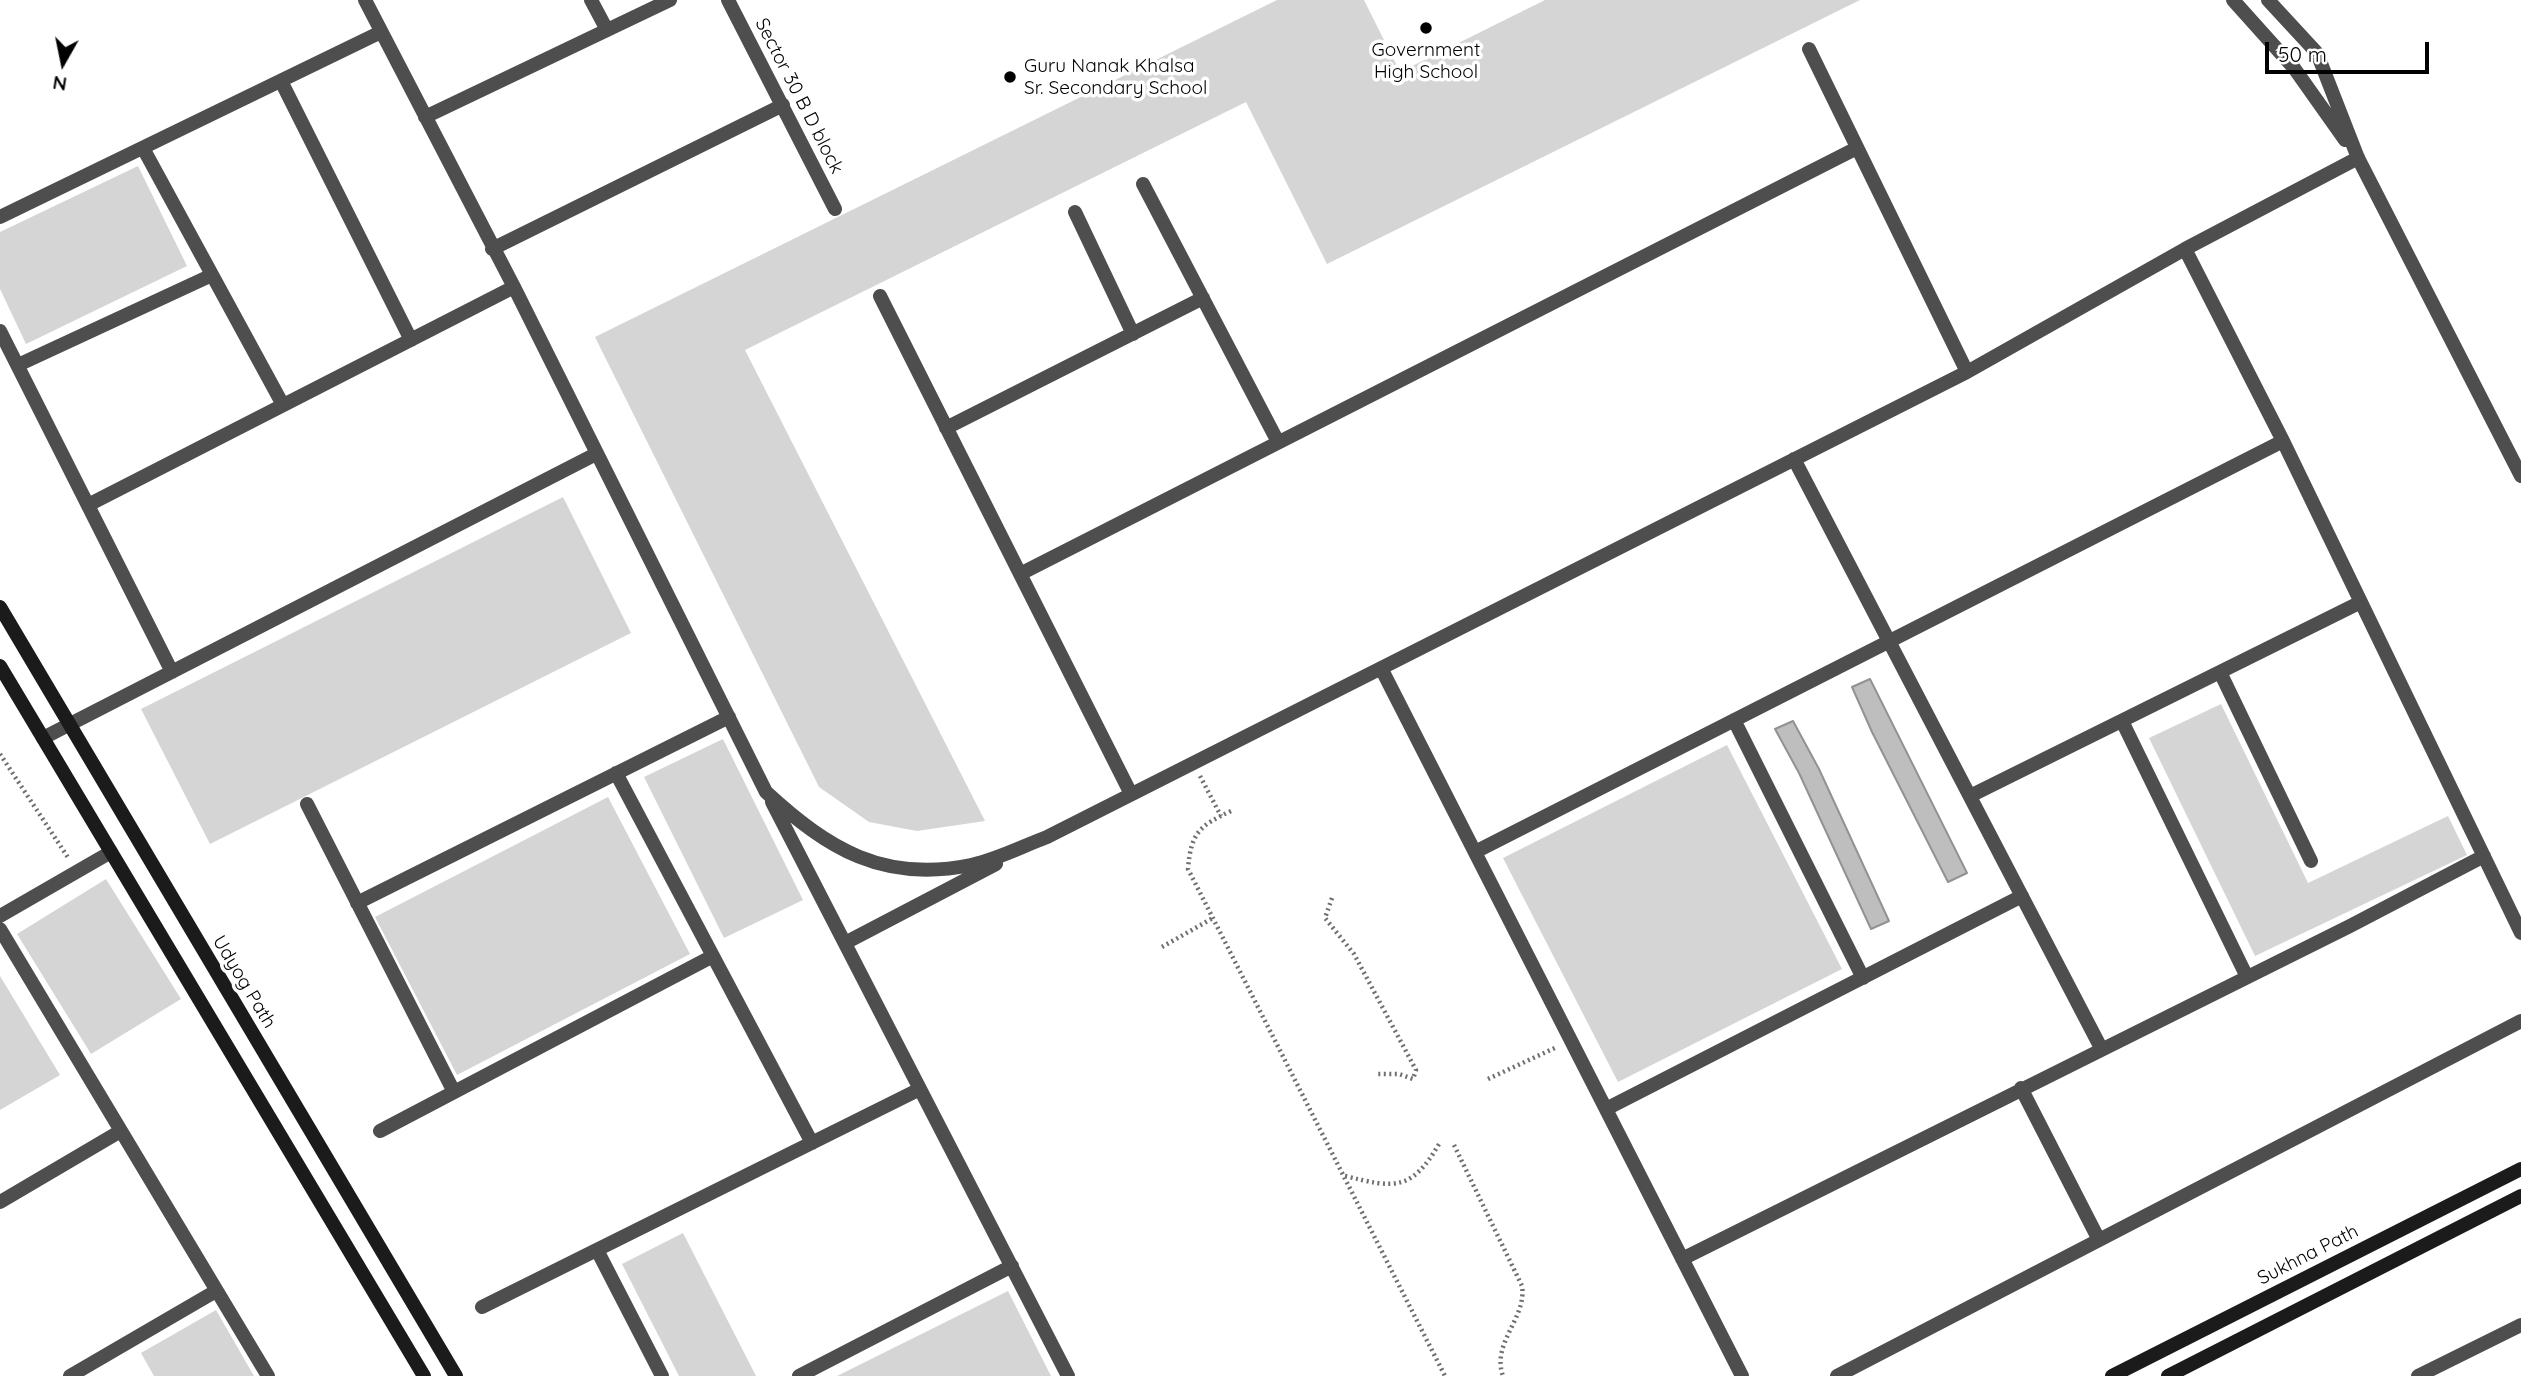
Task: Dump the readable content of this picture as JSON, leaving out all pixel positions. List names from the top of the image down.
{
  "streets": {
    "main road": ["Udyog Path", "Sukhna Path"],
    "street": ["Sector 30 B D block"]
  },
  "places": ["Government High School", "Guru Nanak Khalsa Sr. Secondary School"],
  "scale_bar": "50 m",
  "north": "bottom"
}
